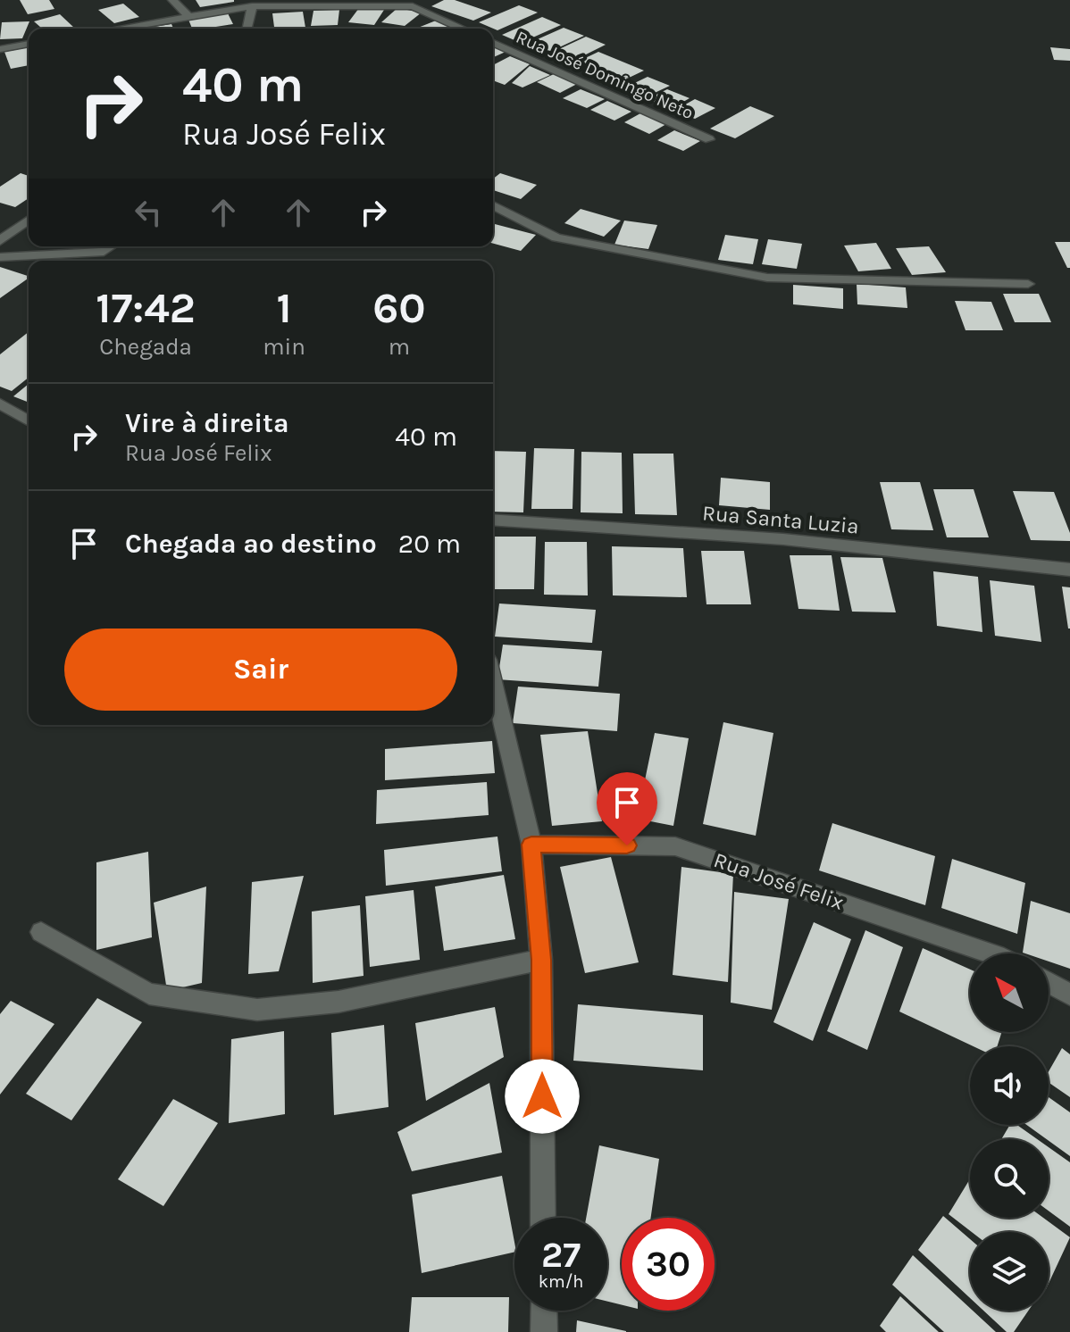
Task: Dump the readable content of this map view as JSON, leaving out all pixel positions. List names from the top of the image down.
{
  "streets": {
    "street": ["Rua José Domingo Neto", "Rua Santa Luzia", "Rua José Felix"]
  },
  "north": "top left",
  "page": {
    "turn": ["40 m", "Rua José Felix"],
    "eta": [
      "17:42",
      "Chegada",
      "1",
      "min",
      "60",
      "m"
    ],
    "list": [
      {
        "name": "Vire à direita",
        "note": "Rua José Felix",
        "value": "40 m"
      },
      {
        "name": "Chegada ao destino",
        "value": "20 m"
      }
    ],
    "buttons": "Sair",
    "speed": "27 km/h",
    "limit": "30"
  }
}
